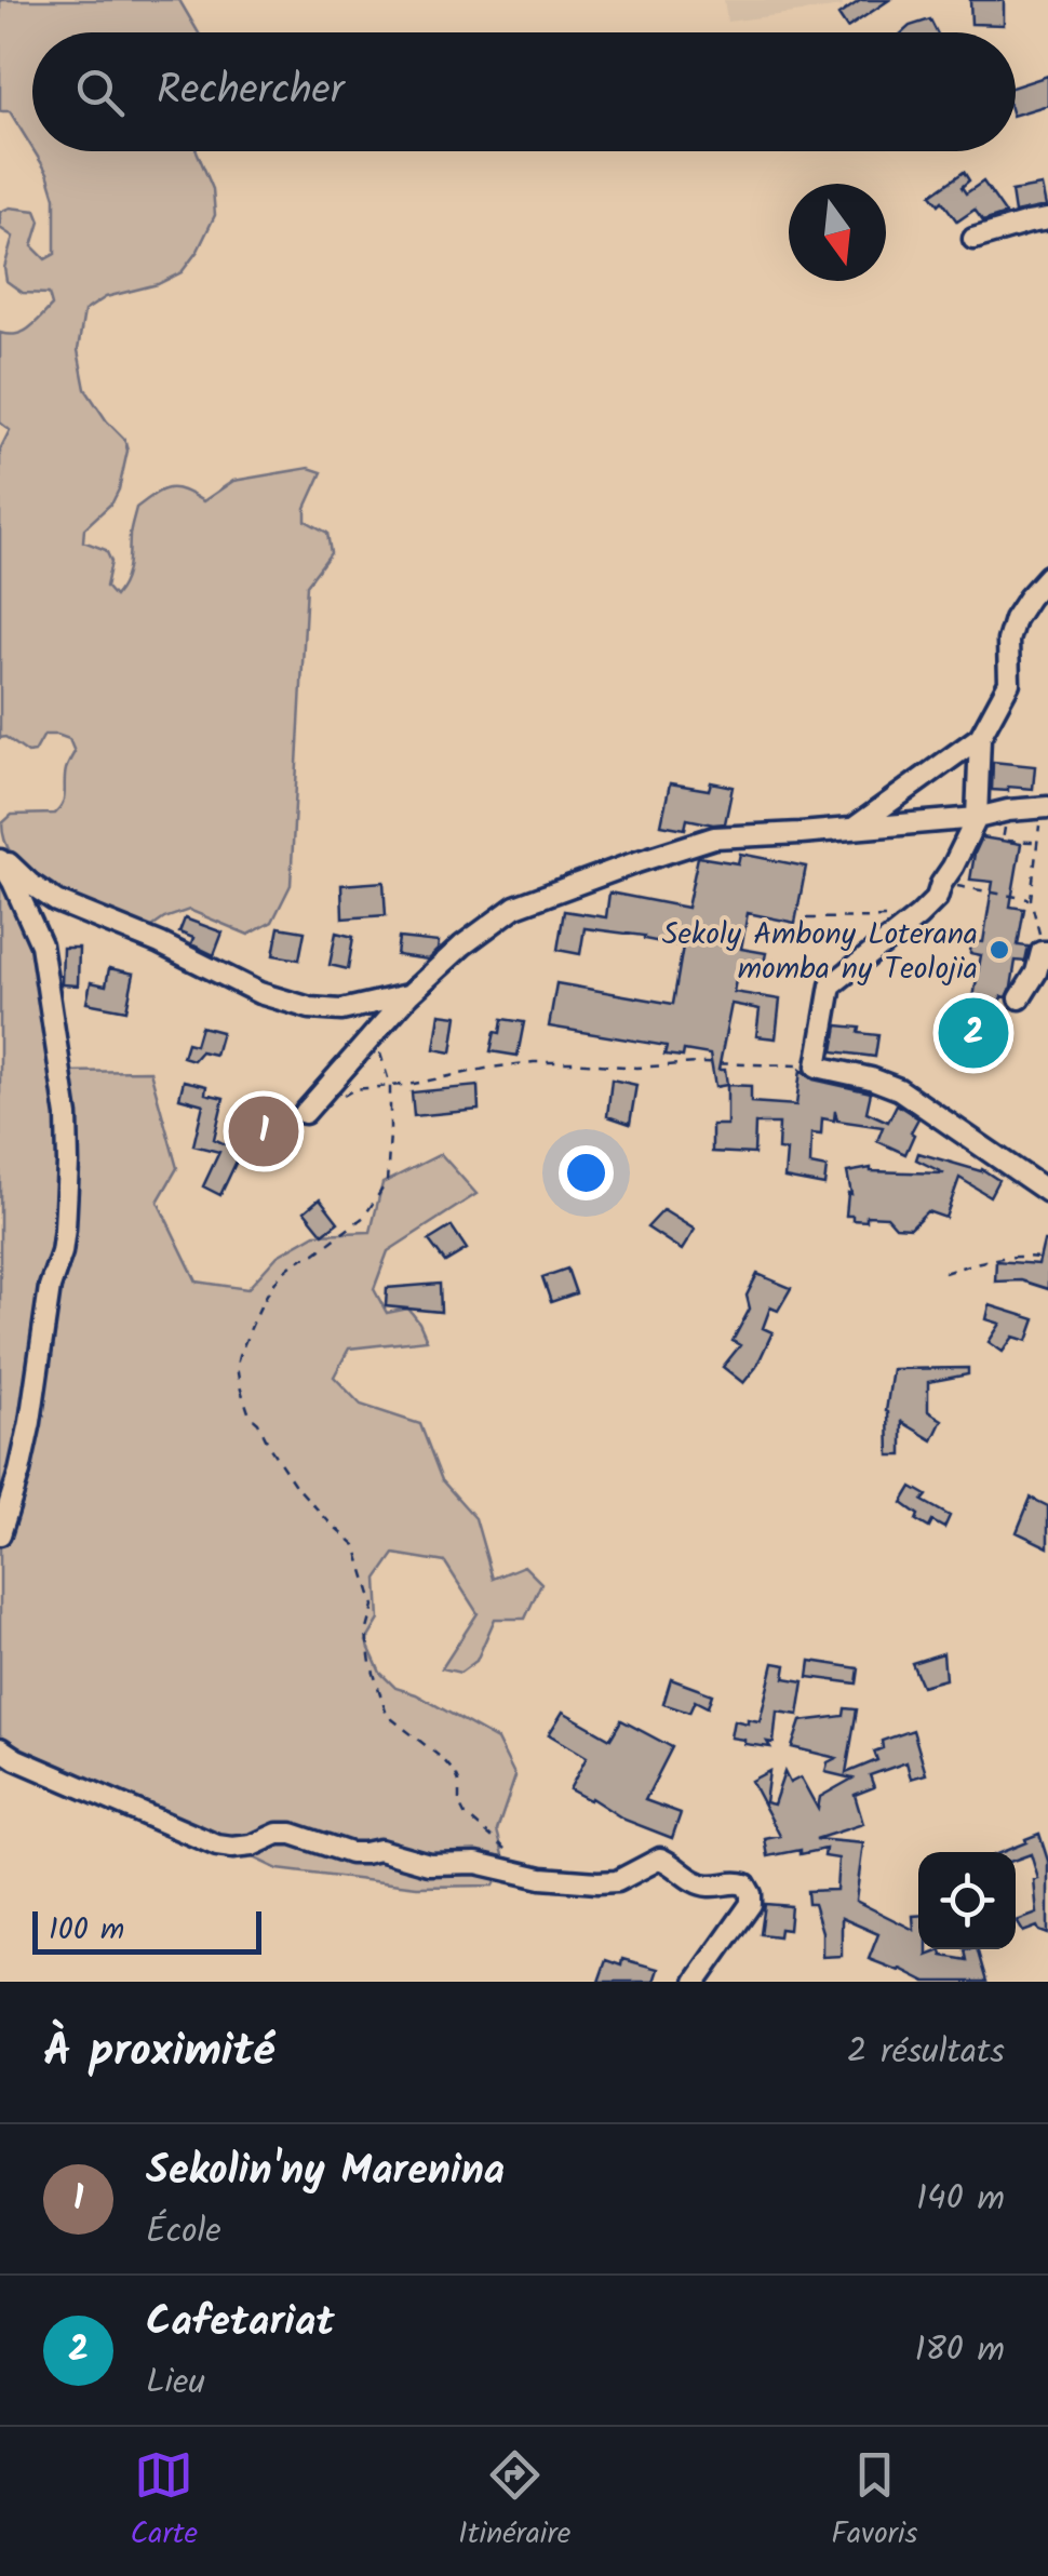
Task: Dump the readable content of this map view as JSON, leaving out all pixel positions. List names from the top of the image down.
{
  "places": ["Sekoly Ambony Loterana momba ny Teolojia"],
  "scale_bar": "100 m",
  "north": "bottom",
  "page": {
    "search": "Rechercher",
    "pins": ["2", "1"],
    "scale": "100 m",
    "heading": ["À proximité", "2 résultats"],
    "list": [
      {
        "mark": "1",
        "name": "Sekolin'ny Marenina",
        "note": "École",
        "value": "140 m"
      },
      {
        "mark": "2",
        "name": "Cafetariat",
        "note": "Lieu",
        "value": "180 m"
      }
    ],
    "nav": ["Carte", "Itinéraire", "Favoris"]
  }
}
